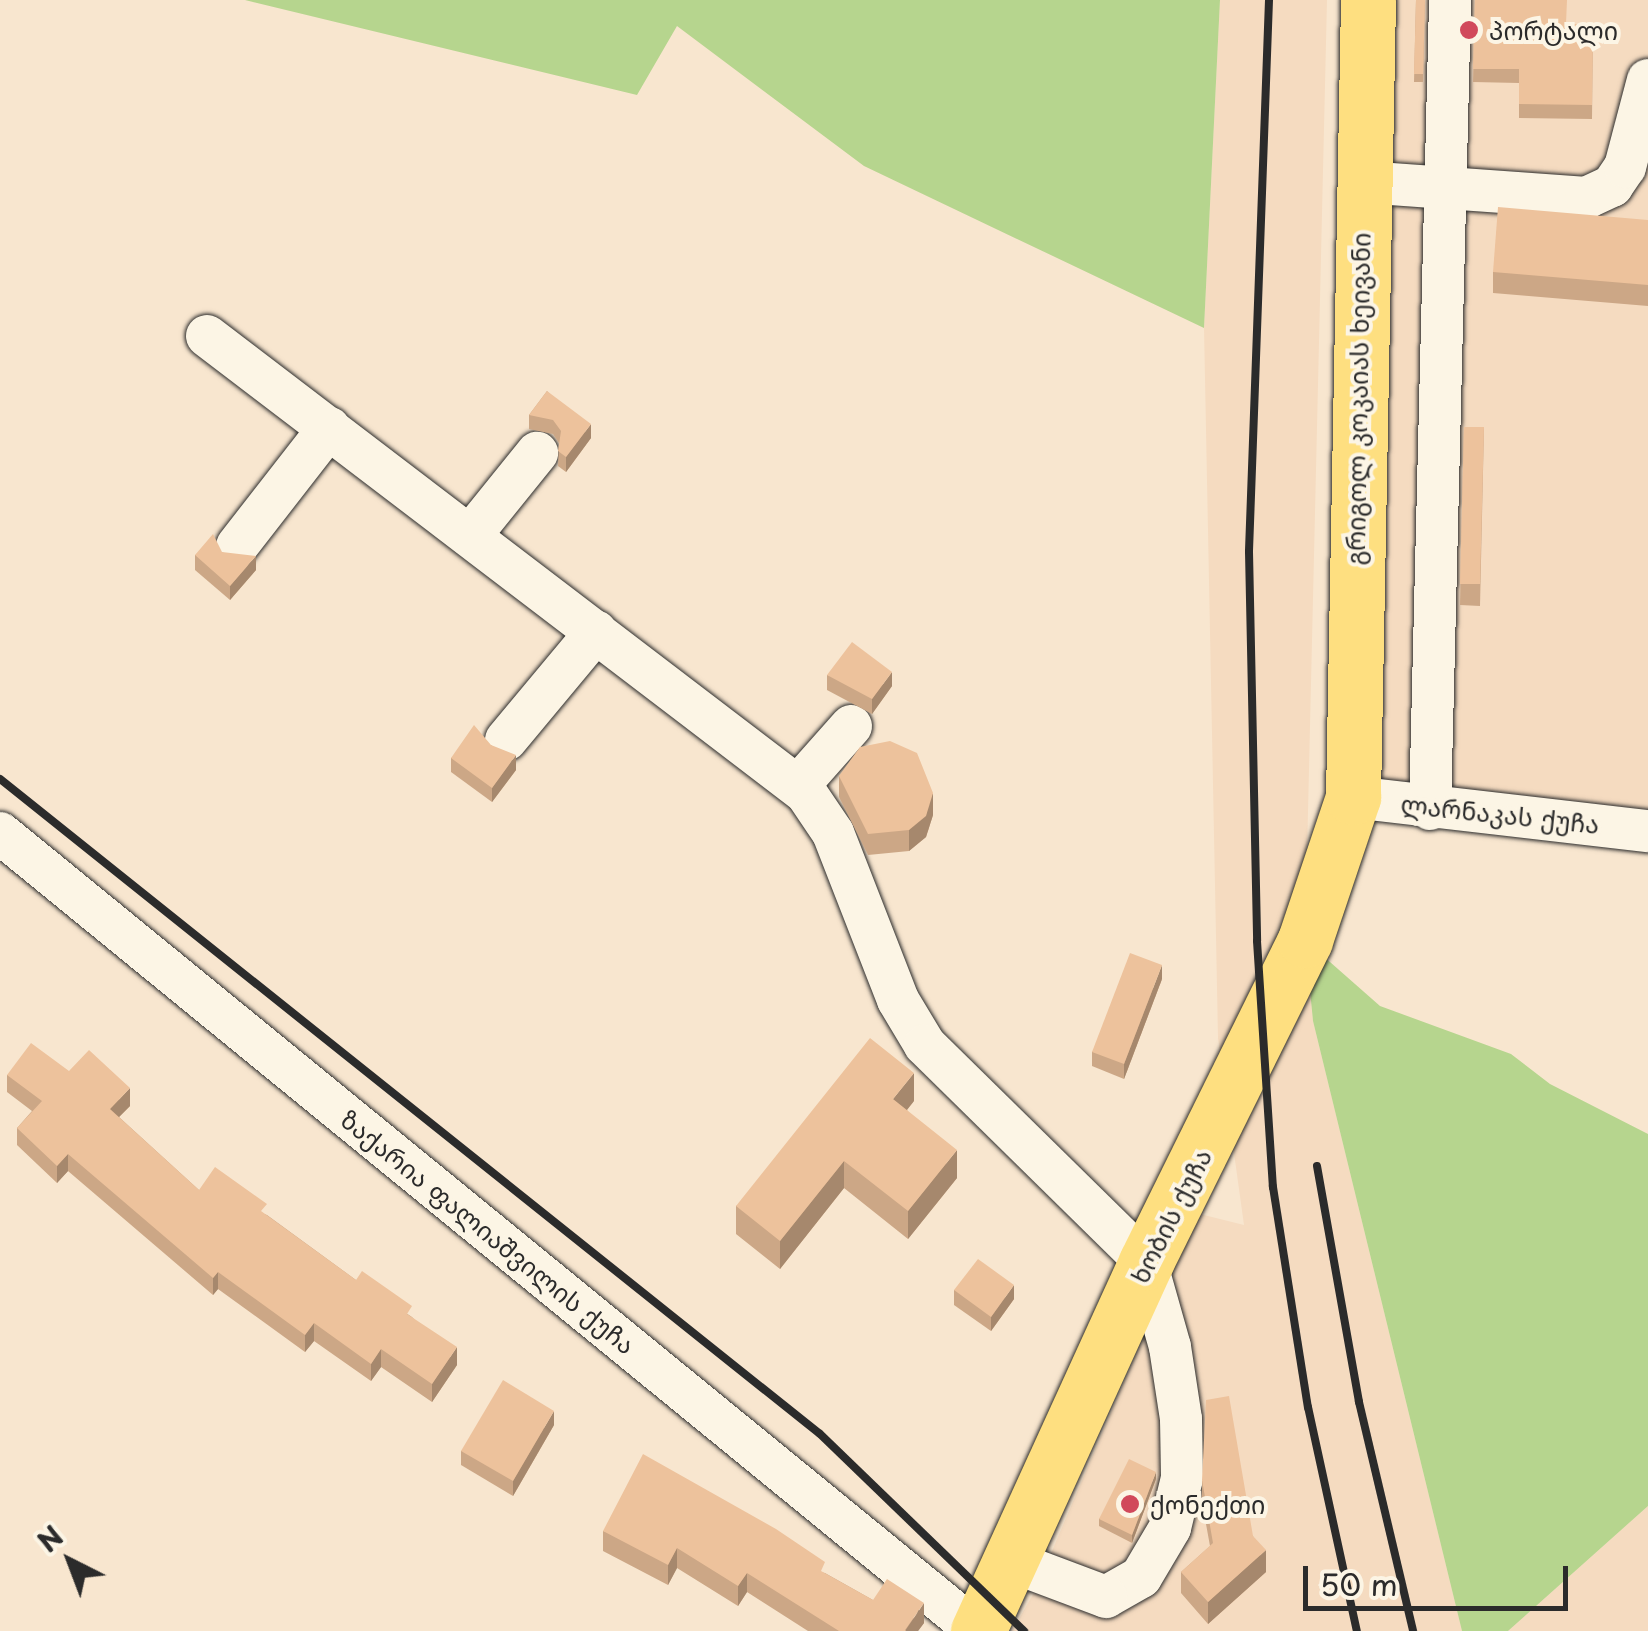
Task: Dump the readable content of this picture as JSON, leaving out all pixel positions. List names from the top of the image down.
{
  "streets": {
    "main road": ["გრიგოლ კოკაიას ხეივანი", "ხობის ქუჩა"],
    "street": ["ლარნაკას ქუჩა", "ზაქარია ფალიაშვილის ქუჩა"]
  },
  "crossings": [
    ["გრიგოლ კოკაიას ხეივანი", "ლარნაკას ქუჩა"],
    ["გრიგოლ კოკაიას ხეივანი", "ხობის ქუჩა"],
    ["ლარნაკას ქუჩა", "ხობის ქუჩა"],
    ["ხობის ქუჩა", "ზაქარია ფალიაშვილის ქუჩა"]
  ],
  "places": ["პორტალი", "ქონექთი"],
  "scale_bar": "50 m",
  "north": "top left"
}
